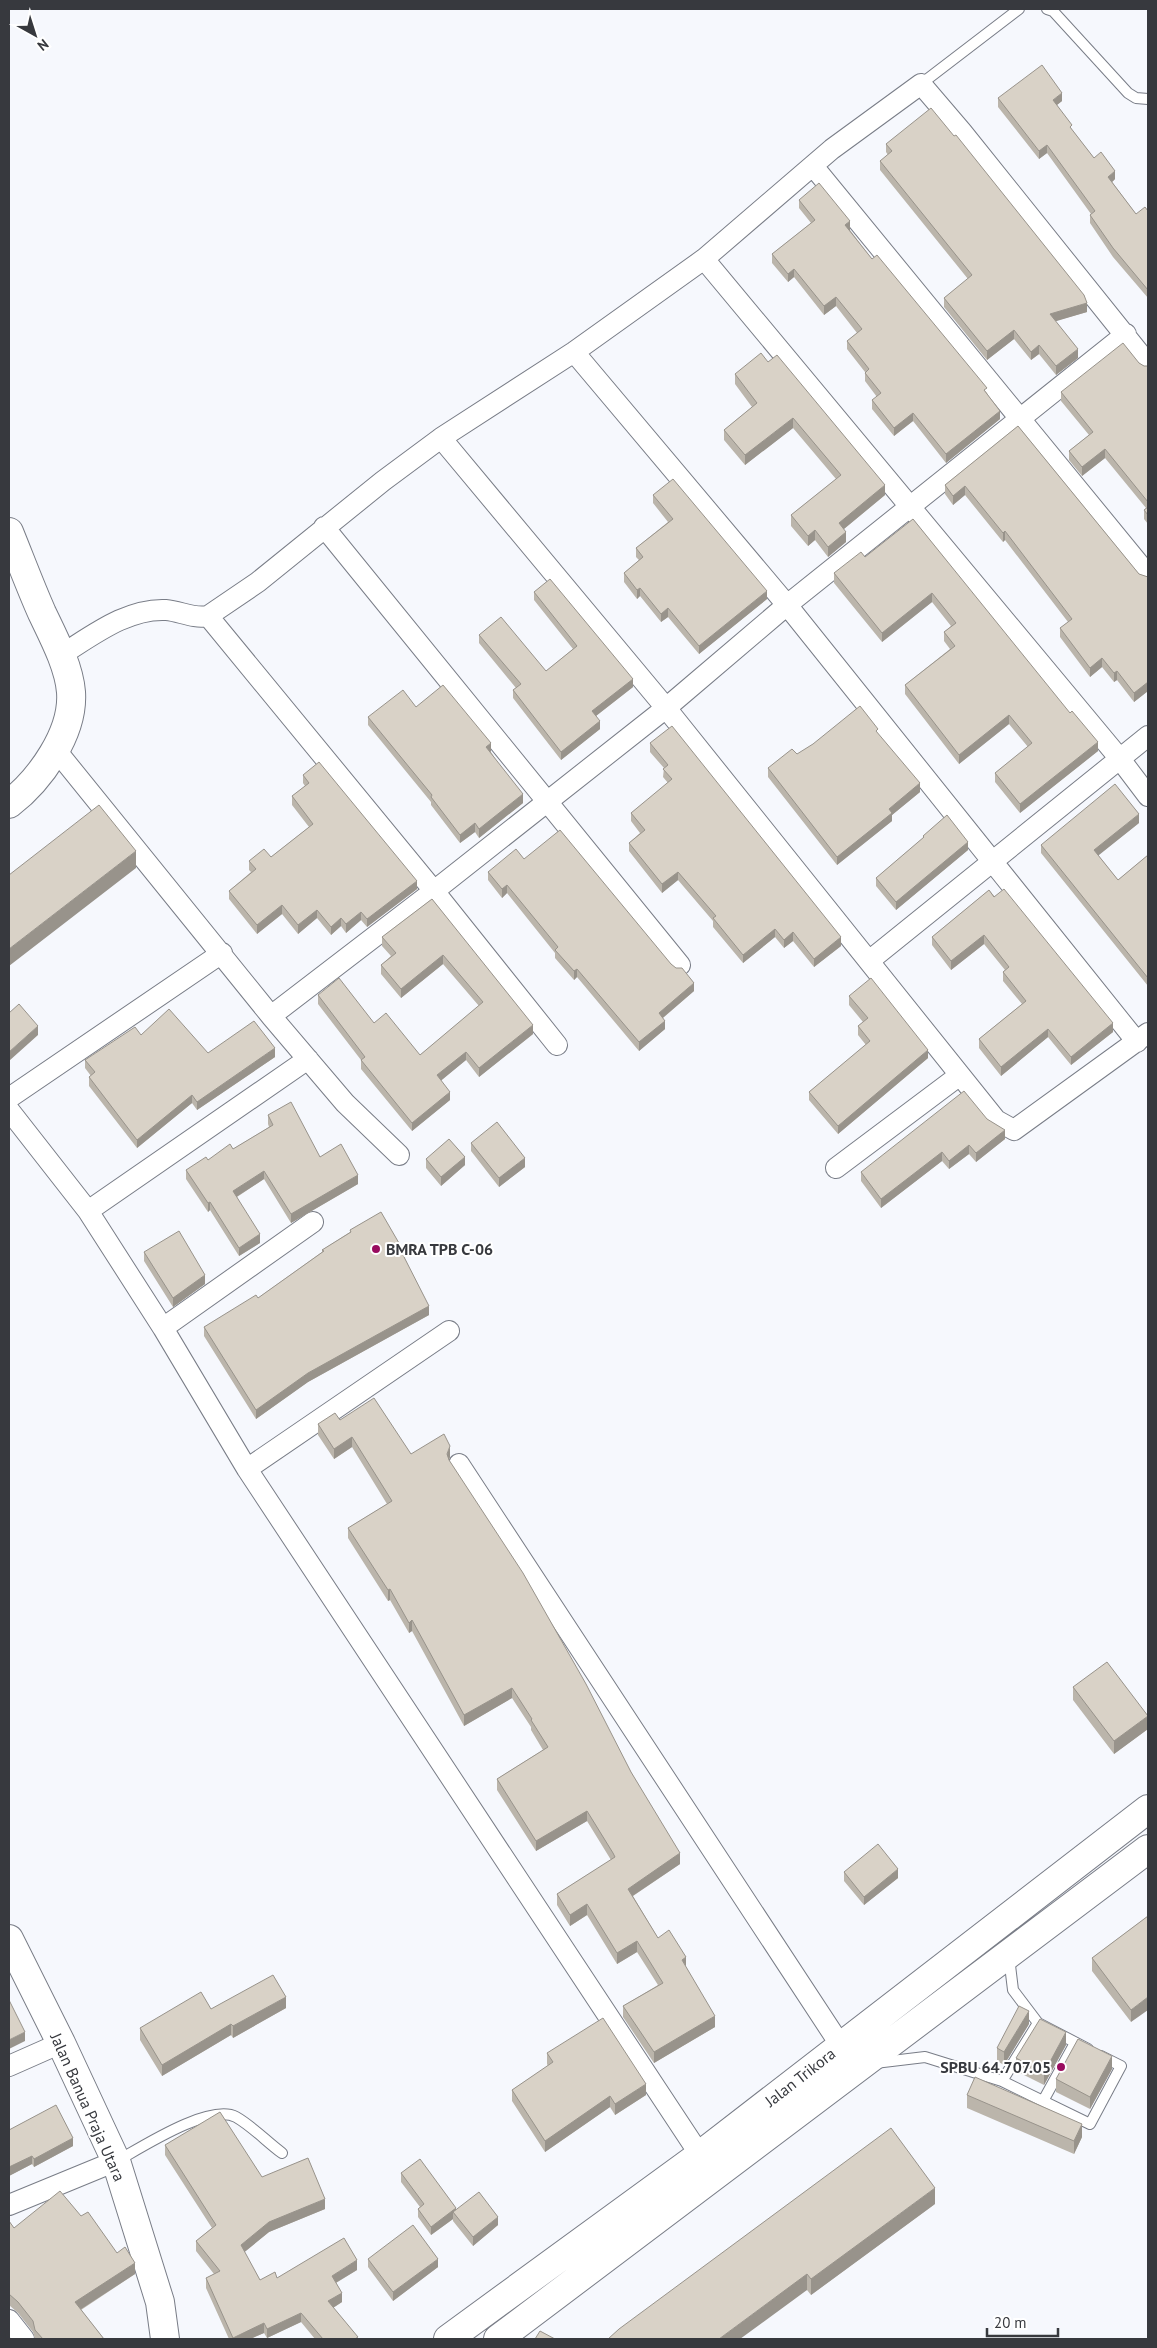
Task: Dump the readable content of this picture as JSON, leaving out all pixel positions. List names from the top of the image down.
{
  "streets": {
    "main road": ["Jalan Trikora", "Jalan Banua Praja Utara"]
  },
  "places": ["BMRA TPB C-06", "SPBU 64.707.05"],
  "scale_bar": "20 m",
  "north": "bottom right"
}
